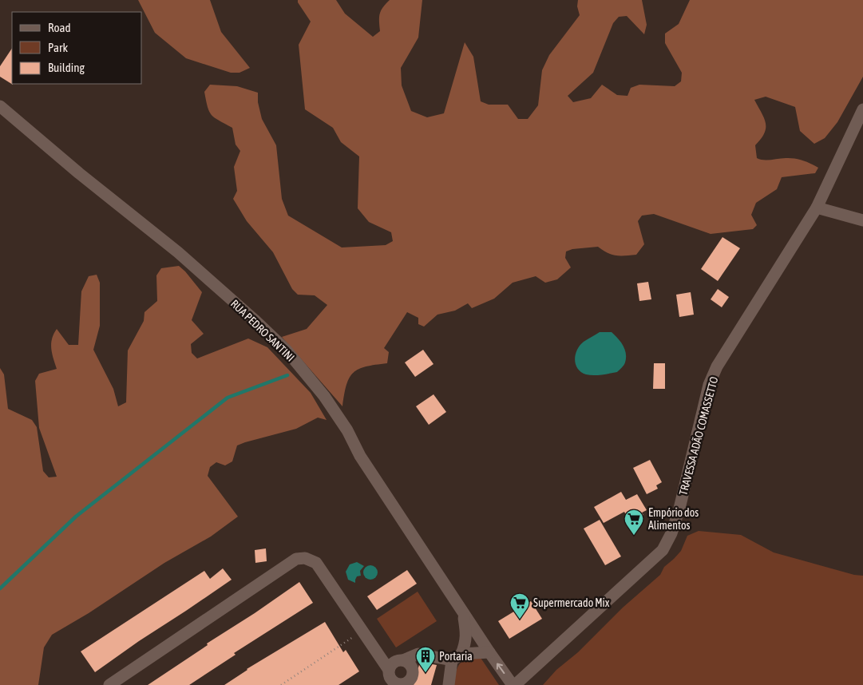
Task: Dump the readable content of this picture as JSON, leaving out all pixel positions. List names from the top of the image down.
{
  "streets": {
    "street": ["RUA PEDRO SANTINI", "TRAVESSA ADÃO COMASSETTO"]
  },
  "crossings": [
    ["RUA PEDRO SANTINI", "TRAVESSA ADÃO COMASSETTO"]
  ],
  "places": {
    "supermarket": ["Empório dos Alimentos", "Supermercado Mix"],
    "building": ["Portaria"]
  },
  "legend": ["Road", "Park", "Building"]
}
